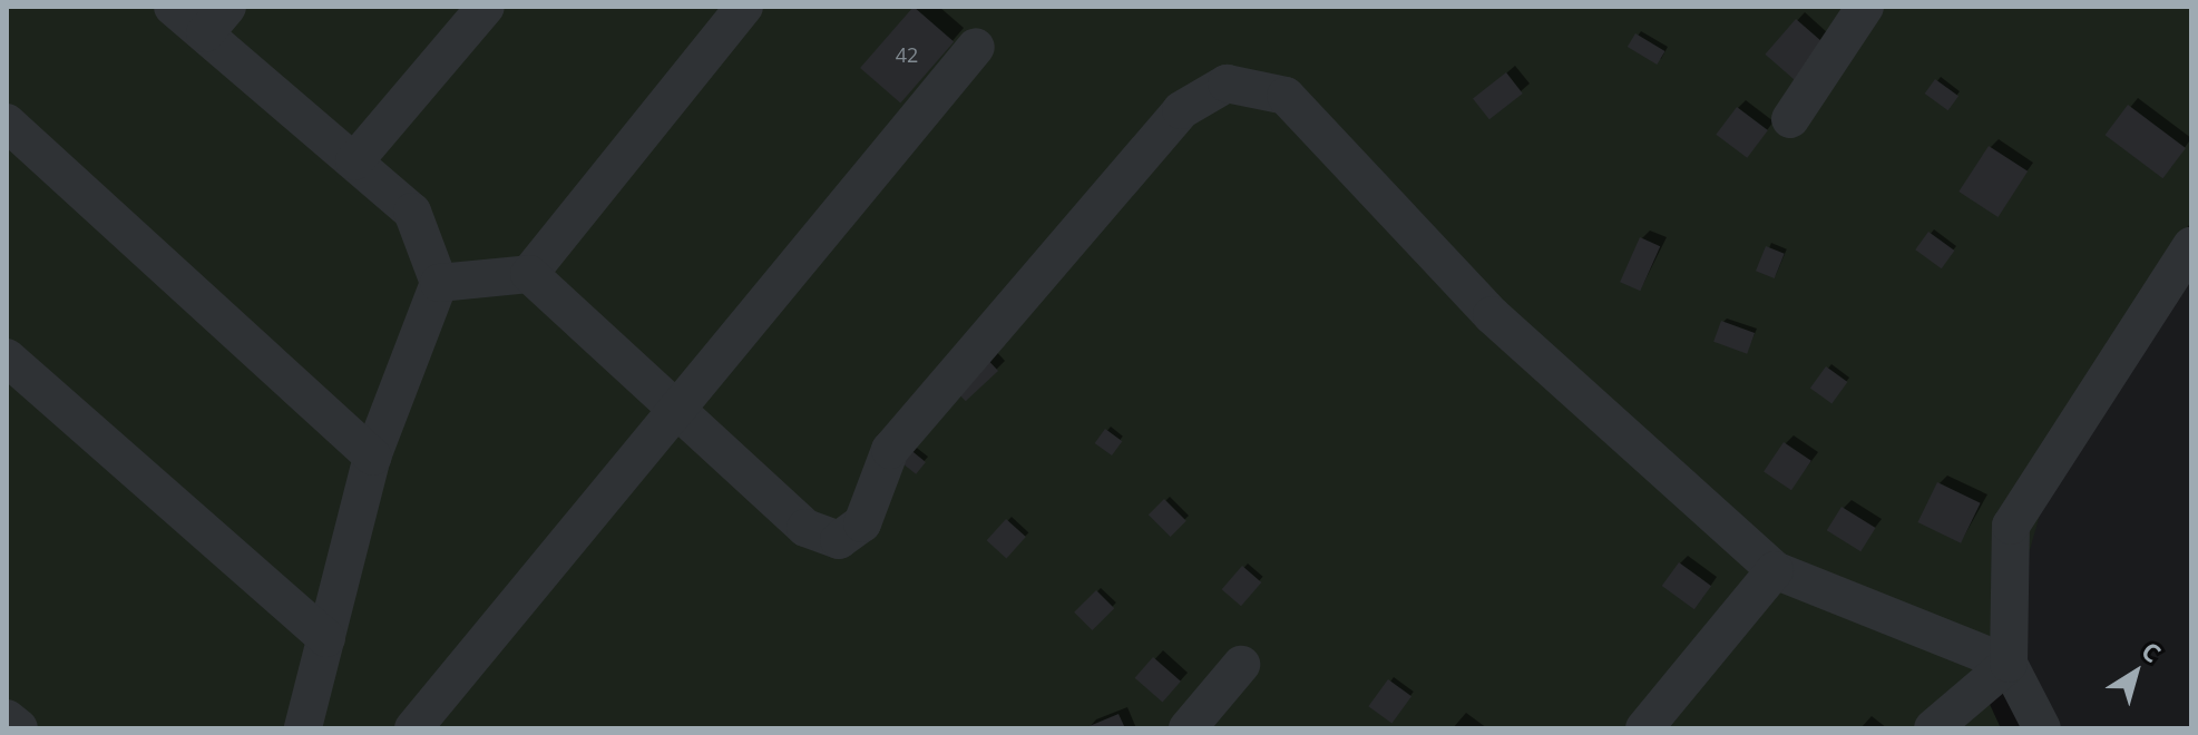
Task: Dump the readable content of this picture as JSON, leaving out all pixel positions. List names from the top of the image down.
{
  "house_numbers": ["42"],
  "north": "top right"
}
